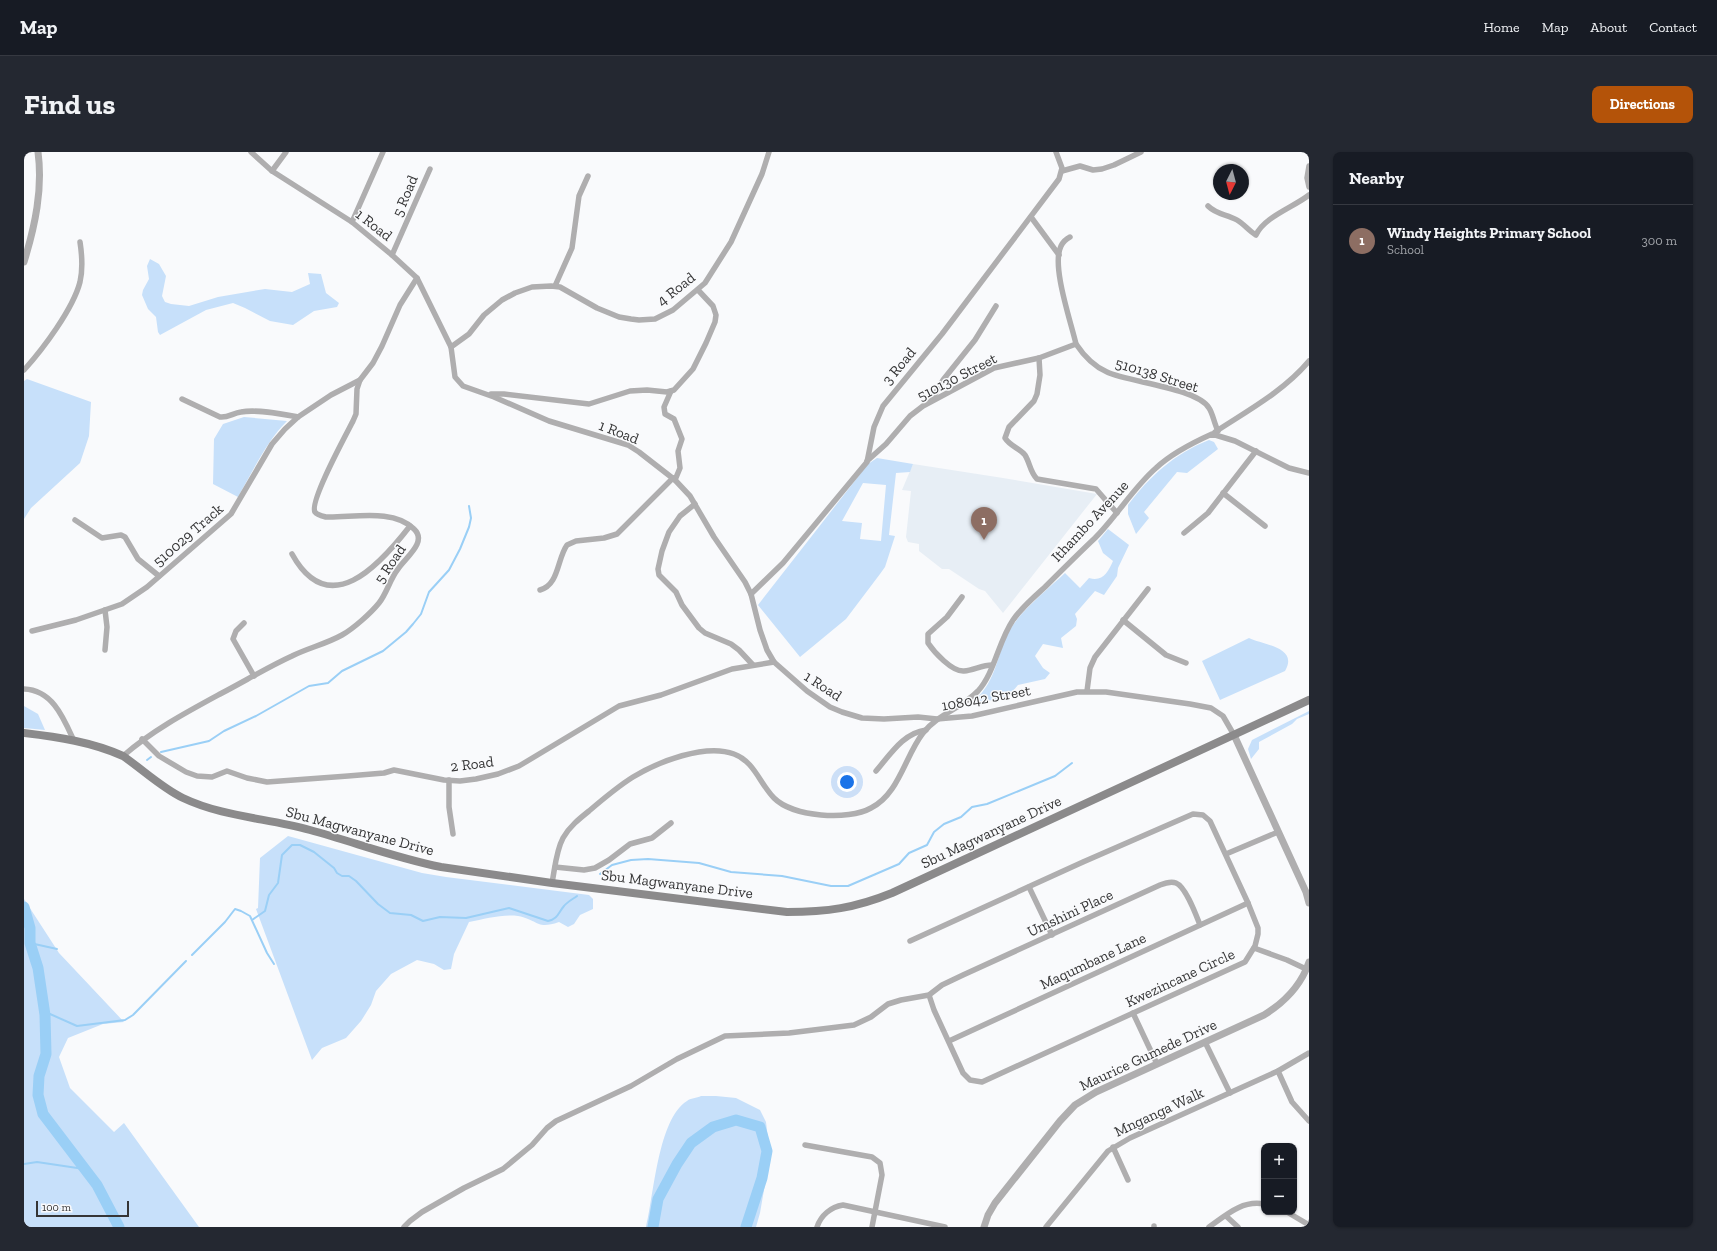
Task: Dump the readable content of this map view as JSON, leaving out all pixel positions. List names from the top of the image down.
{
  "streets": {
    "main road": ["Sbu Magwanyane Drive"],
    "street": [
      "5 Road",
      "1 Road",
      "4 Road",
      "3 Road",
      "510138 Street",
      "510130 Street",
      "Ithambo Avenue",
      "510029 Track",
      "108042 Street",
      "2 Road",
      "Umshini Place",
      "Maqumbane Lane",
      "Kwezincane Circle",
      "Maurice Gumede Drive",
      "Mnganga Walk"
    ]
  },
  "crossings": [
    ["5 Road", "1 Road"],
    ["5 Road", "510029 Track"],
    ["5 Road", "2 Road"],
    ["5 Road", "Sbu Magwanyane Drive"],
    ["1 Road", "4 Road"],
    ["1 Road", "3 Road"],
    ["1 Road", "Ithambo Avenue"],
    ["1 Road", "108042 Street"],
    ["1 Road", "2 Road"],
    ["3 Road", "510130 Street"],
    ["510138 Street", "510130 Street"],
    ["510138 Street", "Ithambo Avenue"],
    ["Ithambo Avenue", "108042 Street"],
    ["108042 Street", "Sbu Magwanyane Drive"],
    ["Umshini Place", "Maqumbane Lane"],
    ["Umshini Place", "Kwezincane Circle"],
    ["Maqumbane Lane", "Kwezincane Circle"]
  ],
  "scale_bar": "100 m",
  "north": "bottom",
  "page": {
    "header": "Map",
    "nav": [
      "Home",
      "Map",
      "About",
      "Contact"
    ],
    "buttons": "Directions",
    "title": "Find us",
    "heading": "Nearby",
    "list": [
      {
        "mark": "1",
        "name": "Windy Heights Primary School",
        "note": "School",
        "value": "300 m"
      }
    ],
    "pins": "1",
    "map_buttons": ["+", "−"],
    "scale": "100 m"
  }
}
